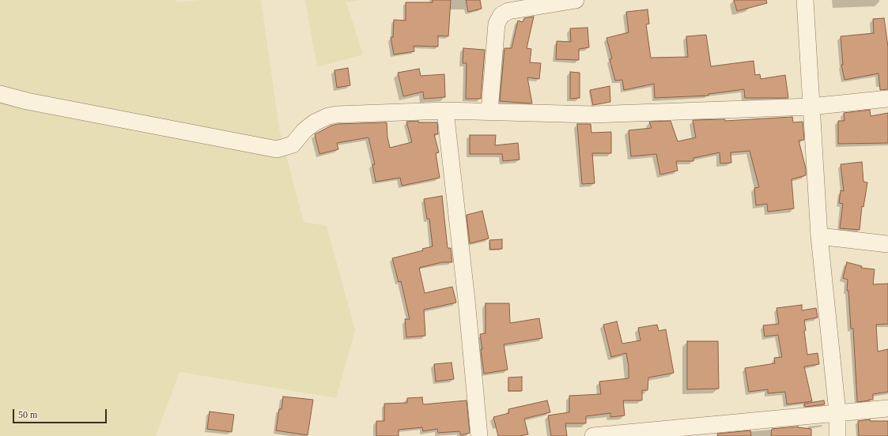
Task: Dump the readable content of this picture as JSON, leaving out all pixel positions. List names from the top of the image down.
{
  "scale_bar": "50 m"
}
